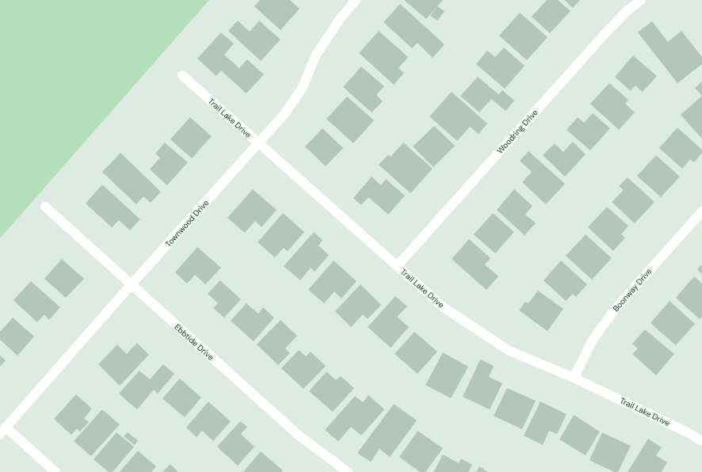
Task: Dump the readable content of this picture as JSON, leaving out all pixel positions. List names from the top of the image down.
{
  "streets": {
    "street": [
      "Trail Lake Drive",
      "Woodring Drive",
      "Townwood Drive",
      "Boonway Drive",
      "Ebbtide Drive"
    ]
  },
  "crossings": [
    ["Trail Lake Drive", "Woodring Drive"],
    ["Trail Lake Drive", "Townwood Drive"],
    ["Trail Lake Drive", "Boonway Drive"],
    ["Townwood Drive", "Ebbtide Drive"]
  ]
}
